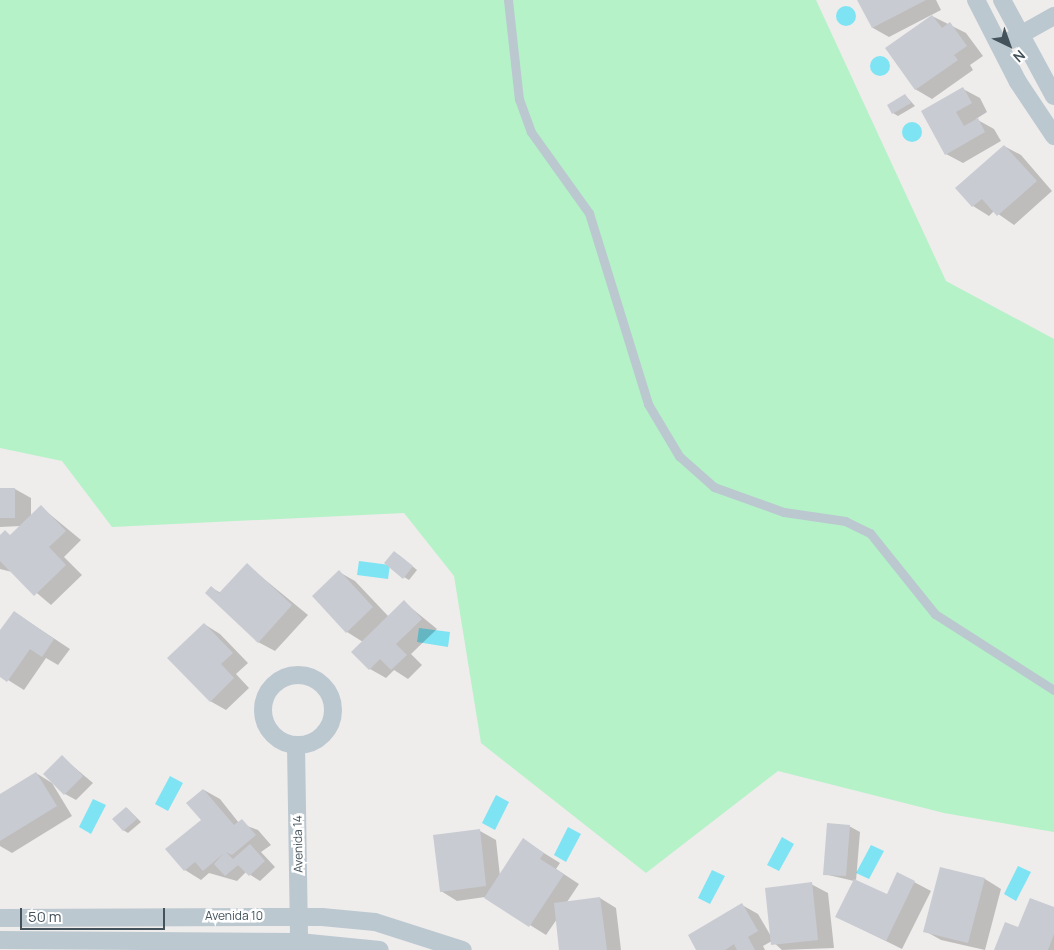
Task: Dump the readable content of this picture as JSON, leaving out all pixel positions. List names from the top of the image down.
{
  "streets": {
    "street": ["Avenida 14", "Avenida 10"]
  },
  "crossings": [
    ["Avenida 14", "Avenida 10"]
  ],
  "scale_bar": "50 m",
  "north": "bottom right"
}
